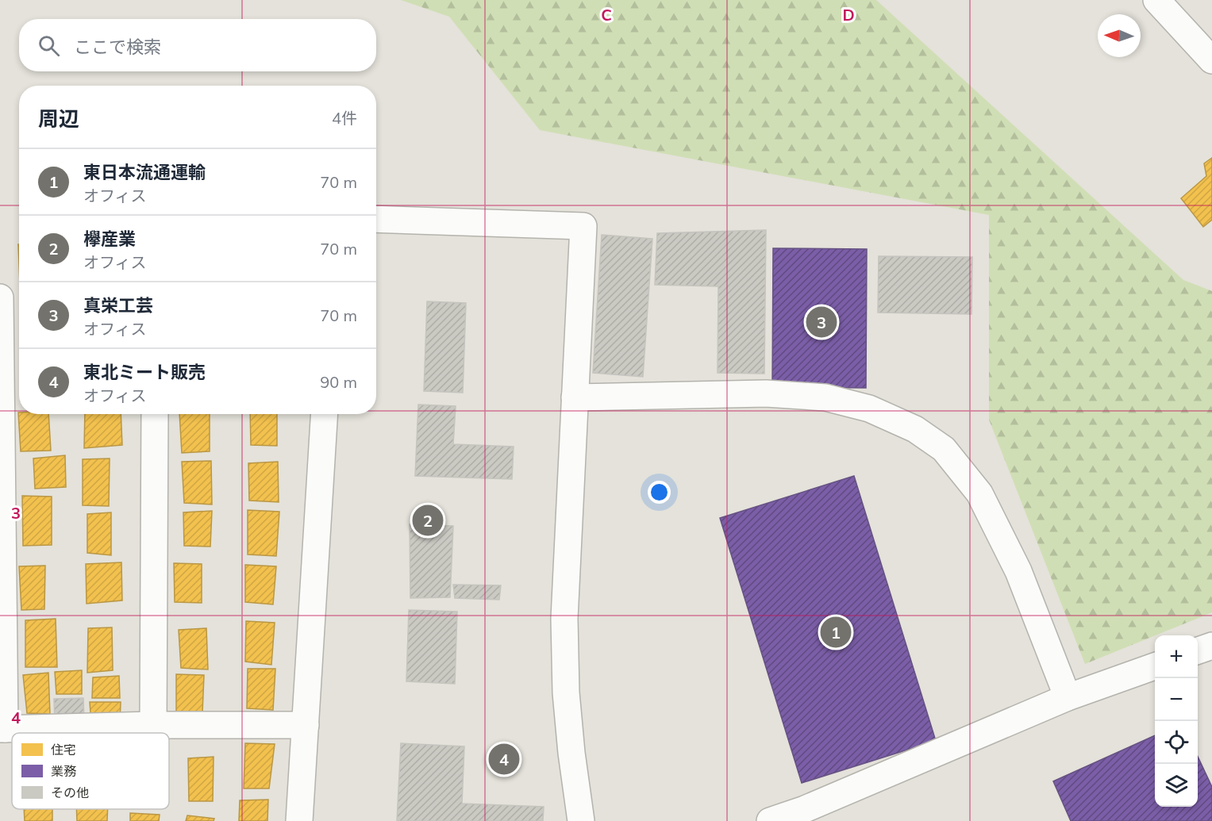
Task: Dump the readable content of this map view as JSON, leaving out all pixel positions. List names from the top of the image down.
{
  "legend": ["住宅", "業務", "その他"],
  "north": "left",
  "page": {
    "search": "ここで検索",
    "heading": ["周辺", "4件"],
    "list": [
      {
        "mark": "1",
        "name": "東日本流通運輸",
        "note": "オフィス",
        "value": "70 m"
      },
      {
        "mark": "2",
        "name": "欅産業",
        "note": "オフィス",
        "value": "70 m"
      },
      {
        "mark": "3",
        "name": "真栄工芸",
        "note": "オフィス",
        "value": "70 m"
      },
      {
        "mark": "4",
        "name": "東北ミート販売",
        "note": "オフィス",
        "value": "90 m"
      }
    ],
    "pins": [
      "3",
      "2",
      "1",
      "4"
    ],
    "map_buttons": ["+", "−"]
  },
  "grid": {
    "columns": ["C", "D"],
    "rows": ["3", "4"]
  }
}
